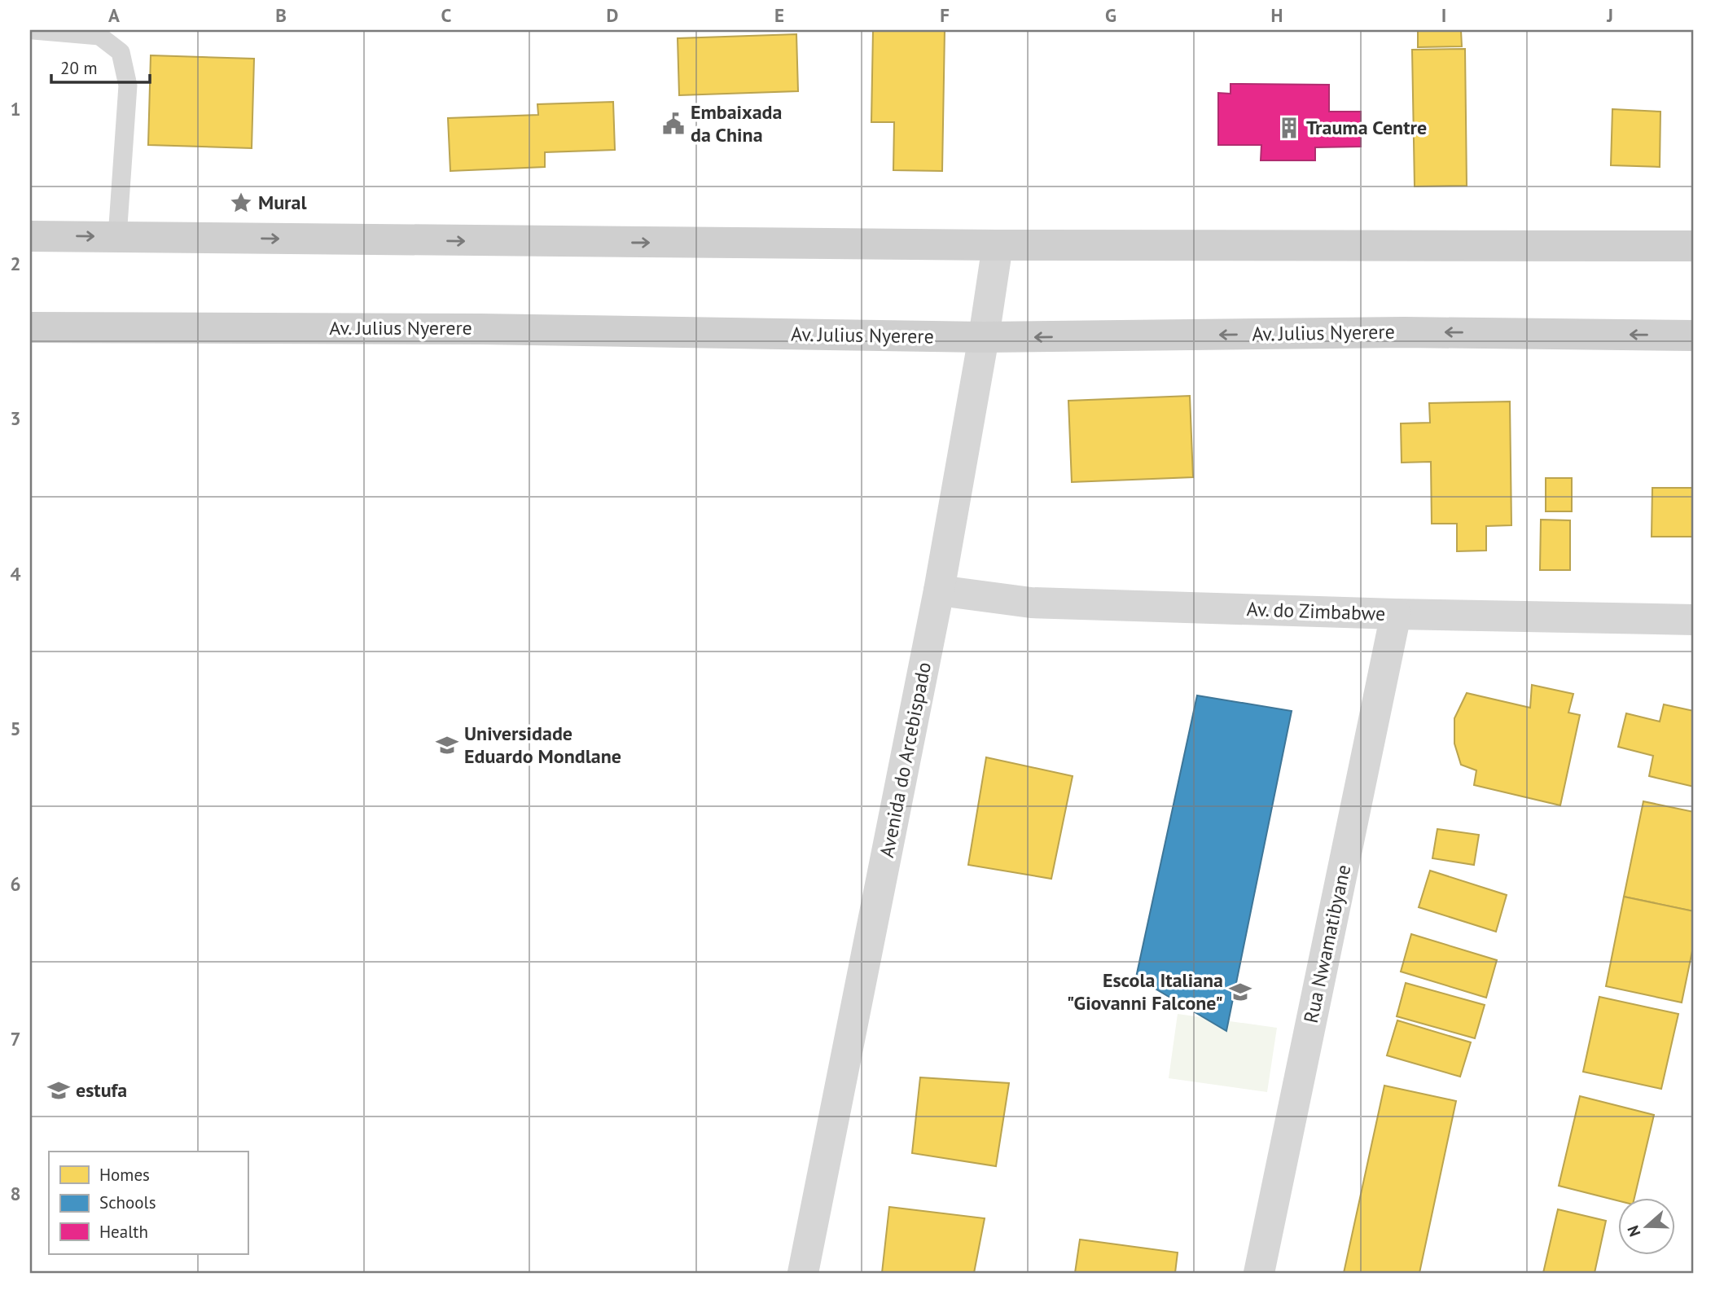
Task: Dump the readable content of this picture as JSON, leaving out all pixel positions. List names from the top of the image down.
{
  "streets": {
    "main road": ["Av. Julius Nyerere"],
    "street": ["Av. do Zimbabwe", "Avenida do Arcebispado", "Rua Nwamatibyane"]
  },
  "crossings": [
    ["Av. Julius Nyerere", "Avenida do Arcebispado"],
    ["Av. do Zimbabwe", "Avenida do Arcebispado"],
    ["Av. do Zimbabwe", "Rua Nwamatibyane"]
  ],
  "places": {
    "public building": ["Embaixada da China"],
    "building": ["Trauma Centre"],
    "place": ["Mural"],
    "school or university": ["Universidade Eduardo Mondlane", "Escola Italiana \"Giovanni Falcone\"", "estufa"]
  },
  "legend": ["Homes", "Schools", "Health"],
  "scale_bar": "20 m",
  "north": "left",
  "grid": {
    "columns": [
      "A",
      "B",
      "C",
      "D",
      "E",
      "F",
      "G",
      "H",
      "I",
      "J"
    ],
    "rows": [
      "1",
      "2",
      "3",
      "4",
      "5",
      "6",
      "7",
      "8"
    ]
  }
}
